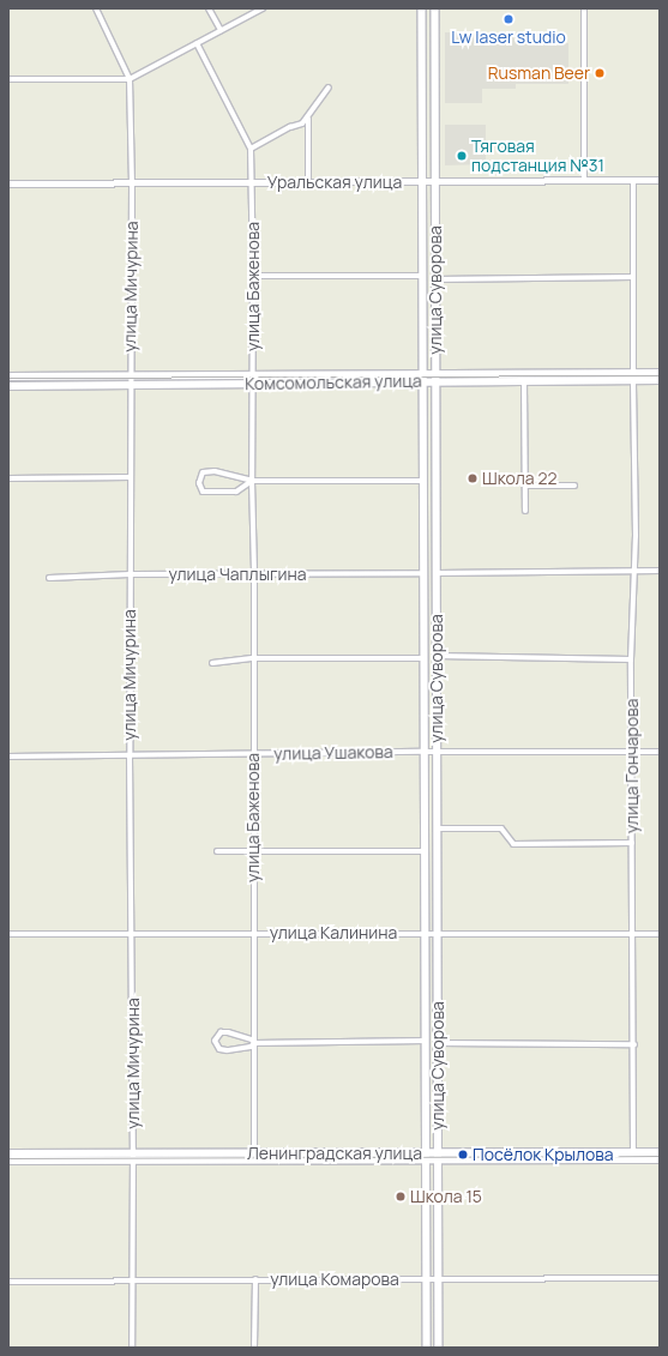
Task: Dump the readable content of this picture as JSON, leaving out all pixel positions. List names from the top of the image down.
{
  "streets": {
    "main road": ["улица Суворова", "Комсомольская улица", "Ленинградская улица"],
    "street": [
      "Уральская улица",
      "улица Мичурина",
      "улица Баженова",
      "улица Чаплыгина",
      "улица Ушакова",
      "улица Гончарова",
      "улица Калинина",
      "улица Комарова"
    ]
  },
  "crossings": [
    ["Уральская улица", "улица Мичурина"],
    ["Уральская улица", "улица Баженова"],
    ["Уральская улица", "улица Суворова"],
    ["Уральская улица", "улица Гончарова"],
    ["улица Мичурина", "Комсомольская улица"],
    ["улица Мичурина", "улица Чаплыгина"],
    ["улица Мичурина", "улица Ушакова"],
    ["улица Мичурина", "улица Калинина"],
    ["улица Мичурина", "Ленинградская улица"],
    ["улица Мичурина", "улица Комарова"],
    ["улица Баженова", "Комсомольская улица"],
    ["улица Баженова", "улица Чаплыгина"],
    ["улица Баженова", "улица Ушакова"],
    ["улица Баженова", "улица Калинина"],
    ["улица Баженова", "Ленинградская улица"],
    ["улица Суворова", "Комсомольская улица"],
    ["улица Суворова", "улица Чаплыгина"],
    ["улица Суворова", "улица Ушакова"],
    ["улица Суворова", "улица Калинина"],
    ["улица Суворова", "Ленинградская улица"],
    ["улица Суворова", "улица Комарова"],
    ["Комсомольская улица", "улица Гончарова"],
    ["улица Ушакова", "улица Гончарова"],
    ["улица Гончарова", "улица Калинина"],
    ["улица Гончарова", "Ленинградская улица"]
  ],
  "places": [
    "Lw laser studio",
    "Rusman Beer",
    "Тяговая подстанция №31",
    "Школа 22",
    "Посёлок Крылова",
    "Школа 15"
  ]
}
